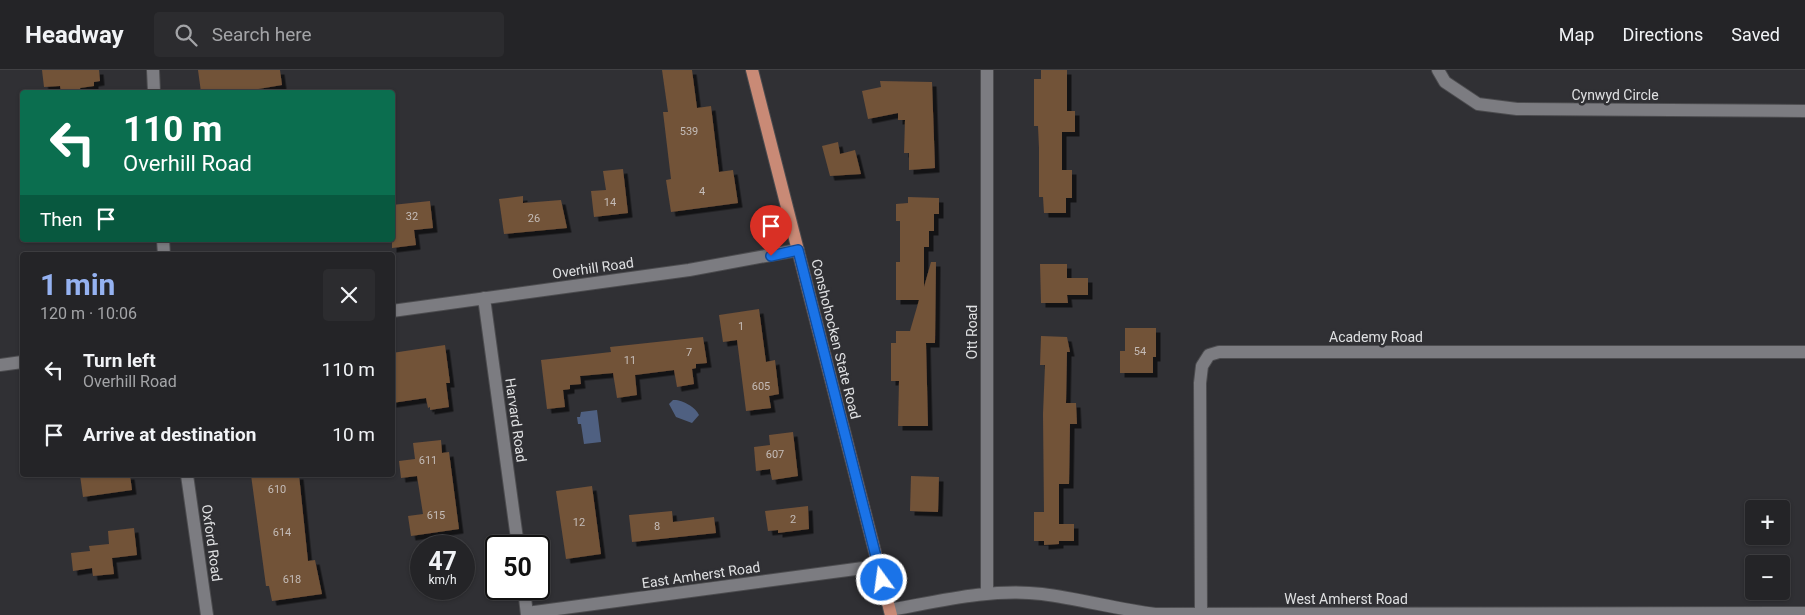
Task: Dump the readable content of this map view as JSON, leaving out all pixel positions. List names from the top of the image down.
{
  "streets": {
    "main road": ["Conshohocken State Road"],
    "street": [
      "Cynwyd Circle",
      "Overhill Road",
      "Ott Road",
      "Academy Road",
      "Harvard Road",
      "Oxford Road",
      "East Amherst Road",
      "West Amherst Road"
    ]
  },
  "crossings": [
    ["Overhill Road", "Conshohocken State Road"],
    ["Overhill Road", "Harvard Road"],
    ["Ott Road", "West Amherst Road"],
    ["Academy Road", "West Amherst Road"],
    ["Conshohocken State Road", "East Amherst Road"],
    ["Conshohocken State Road", "West Amherst Road"]
  ],
  "house_numbers": [
    "539",
    "4",
    "14",
    "32",
    "26",
    "1",
    "54",
    "7",
    "11",
    "605",
    "607",
    "611",
    "610",
    "615",
    "2",
    "12",
    "8",
    "614",
    "618"
  ],
  "page": {
    "header": "Headway",
    "search": "Search here",
    "nav": ["Map", "Directions", "Saved"],
    "turn": ["110 m", "Overhill Road"],
    "then": "Then",
    "heading": ["1 min", "120 m · 10:06"],
    "list": [
      {
        "name": "Turn left",
        "note": "Overhill Road",
        "value": "110 m"
      },
      {
        "name": "Arrive at destination",
        "value": "10 m"
      }
    ],
    "map_buttons": ["+", "−"],
    "speed": "47 km/h",
    "limit": "50"
  }
}
